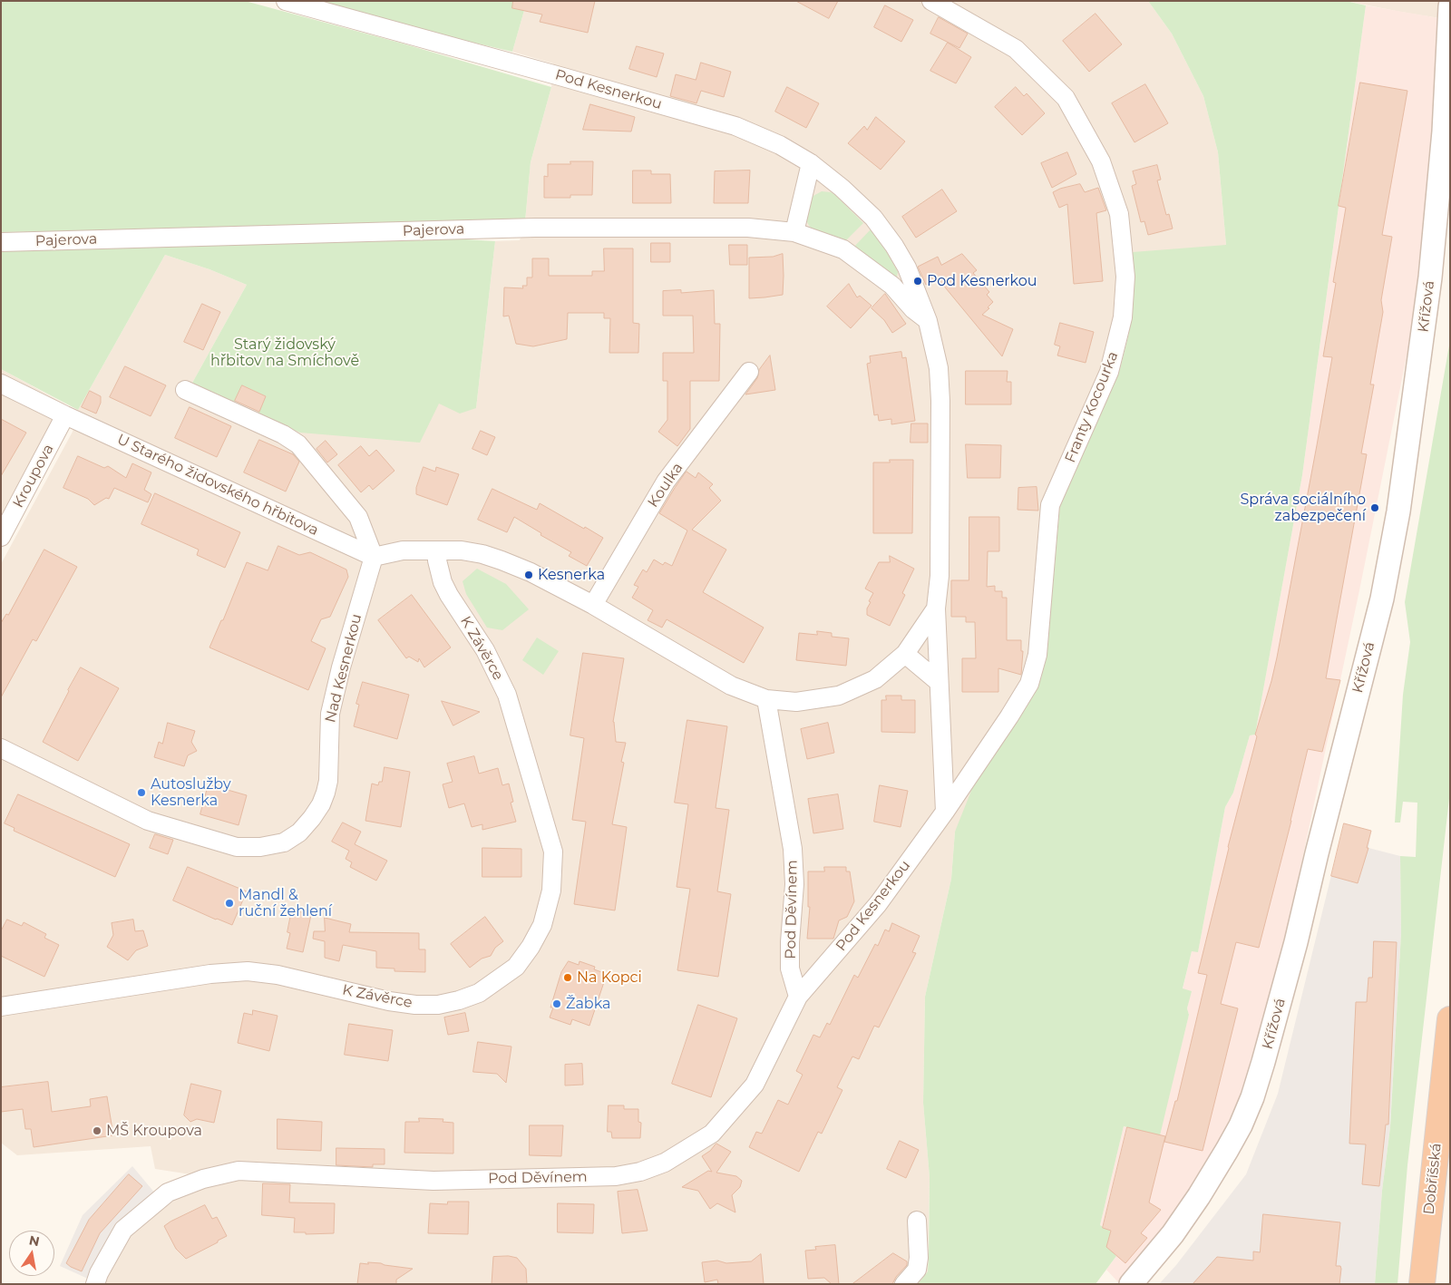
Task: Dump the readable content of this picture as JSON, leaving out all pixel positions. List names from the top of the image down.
{
  "streets": {
    "highway": ["Dobříšská"],
    "street": [
      "Pod Kesnerkou",
      "Pajerova",
      "Křížová",
      "Franty Kocourka",
      "Kroupova",
      "U Starého židovského hřbitova",
      "Koulka",
      "K Závěrce",
      "Nad Kesnerkou",
      "Pod Děvínem"
    ]
  },
  "crossings": [
    ["Pod Kesnerkou", "Franty Kocourka"],
    ["Pod Kesnerkou", "Pod Děvínem"],
    ["Kroupova", "U Starého židovského hřbitova"],
    ["U Starého židovského hřbitova", "Nad Kesnerkou"]
  ],
  "parks": ["Starý židovský hřbitov na Smíchově"],
  "places": [
    "Pod Kesnerkou",
    "Správa sociálního zabezpečení",
    "Kesnerka",
    "Autoslužby Kesnerka",
    "Mandl & ruční žehlení",
    "Na Kopci",
    "Žabka",
    "MŠ Kroupova"
  ],
  "north": "top"
}
